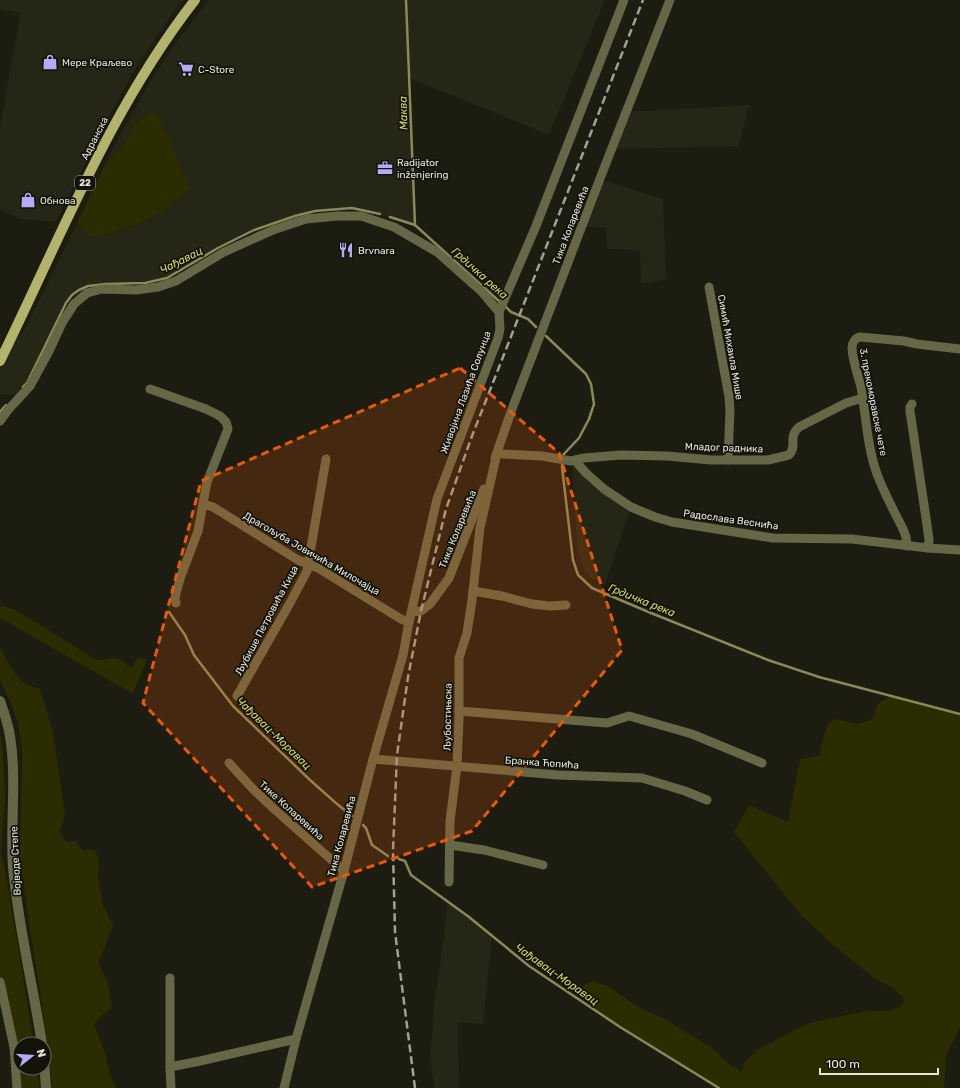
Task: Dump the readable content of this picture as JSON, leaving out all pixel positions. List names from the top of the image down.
{
  "streets": {
    "main road": ["Адранска", "22"],
    "street": [
      "Тика Коларевића",
      "Симић Михаила Мише",
      "Живојина Лазића Солунца",
      "3. прекоморавске чете",
      "Младог радника",
      "Радослава Веснића",
      "Драгољуба Јовичића Милочајца",
      "Љубише Петровића Кица",
      "Љубостињска",
      "Бранка Ћопића",
      "Тике Коларевића",
      "Војводе Степе"
    ]
  },
  "crossings": [
    ["Тика Коларевића", "Живојина Лазића Солунца"],
    ["Тика Коларевића", "Младог радника"],
    ["Тика Коларевића", "Драгољуба Јовичића Милочајца"],
    ["Тика Коларевића", "Љубостињска"],
    ["Тика Коларевића", "Бранка Ћопића"],
    ["Тика Коларевића", "Тике Коларевића"],
    ["Симић Михаила Мише", "Младог радника"],
    ["3. прекоморавске чете", "Младог радника"],
    ["3. прекоморавске чете", "Радослава Веснића"],
    ["Младог радника", "Радослава Веснића"],
    ["Младог радника", "Љубостињска"],
    ["Драгољуба Јовичића Милочајца", "Љубише Петровића Кица"],
    ["Љубостињска", "Бранка Ћопића"]
  ],
  "water": [
    "Маква",
    "Чађавац",
    "Грдичка река",
    "Чађавац-Моравац"
  ],
  "places": {
    "shop": ["Мере Краљево", "Обнова"],
    "supermarket": ["C-Store"],
    "office": ["Radijator inženjering"],
    "restaurant": ["Brvnara"]
  },
  "scale_bar": "100 m",
  "north": "right"
}
